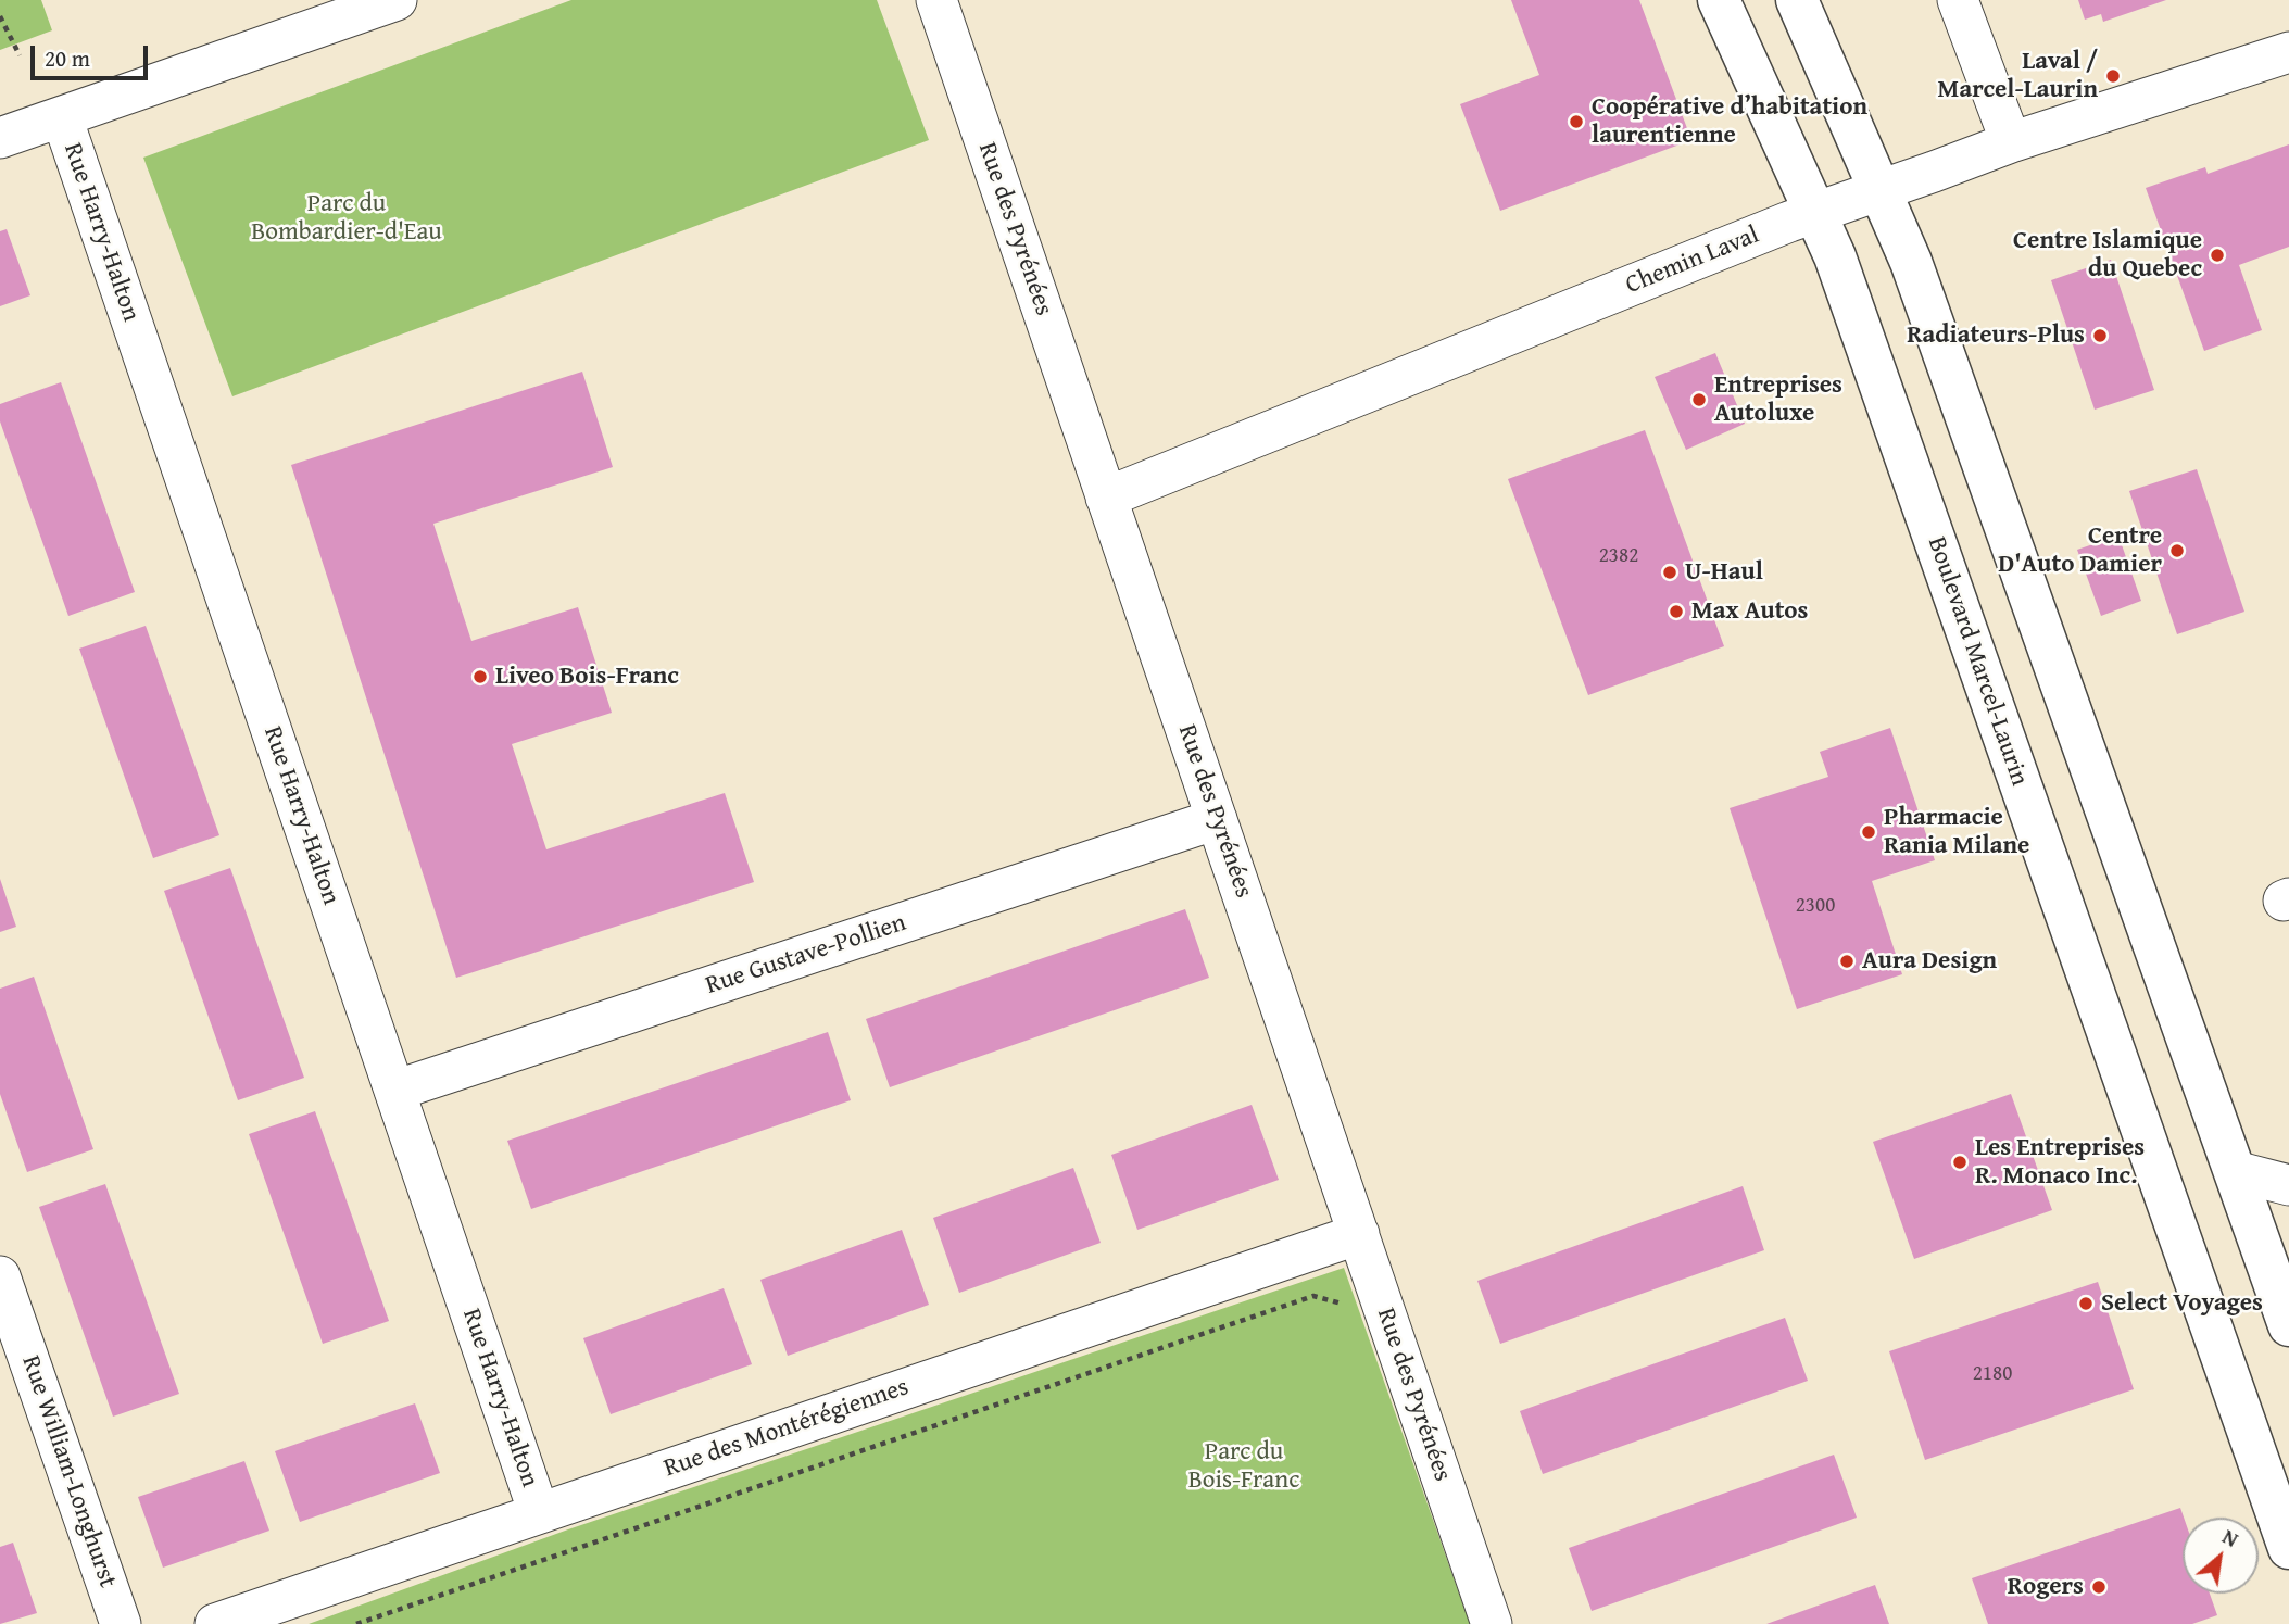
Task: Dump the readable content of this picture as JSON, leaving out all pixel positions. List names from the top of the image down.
{
  "streets": {
    "main road": ["Boulevard Marcel-Laurin"],
    "street": [
      "Rue des Pyrénées",
      "Rue Harry-Halton",
      "Chemin Laval",
      "Rue Gustave-Pollien",
      "Rue des Montérégiennes",
      "Rue William-Longhurst"
    ]
  },
  "crossings": [
    ["Rue des Pyrénées", "Chemin Laval"],
    ["Rue des Pyrénées", "Rue Gustave-Pollien"],
    ["Rue des Pyrénées", "Rue des Montérégiennes"],
    ["Rue Harry-Halton", "Rue Gustave-Pollien"],
    ["Rue Harry-Halton", "Rue des Montérégiennes"],
    ["Chemin Laval", "Boulevard Marcel-Laurin"]
  ],
  "parks": ["Parc du Bombardier-d'Eau", "Parc du Bois-Franc"],
  "places": [
    "Laval / Marcel-Laurin",
    "Coopérative d’habitation laurentienne",
    "Centre Islamique du Quebec",
    "Radiateurs-Plus",
    "Entreprises Autoluxe",
    "Centre D'Auto Damier",
    "U-Haul",
    "Max Autos",
    "Liveo Bois-Franc",
    "Pharmacie Rania Milane",
    "Aura Design",
    "Les Entreprises R. Monaco Inc.",
    "Select Voyages",
    "Rogers"
  ],
  "house_numbers": ["2382", "2300", "2180"],
  "scale_bar": "20 m",
  "north": "top right"
}
